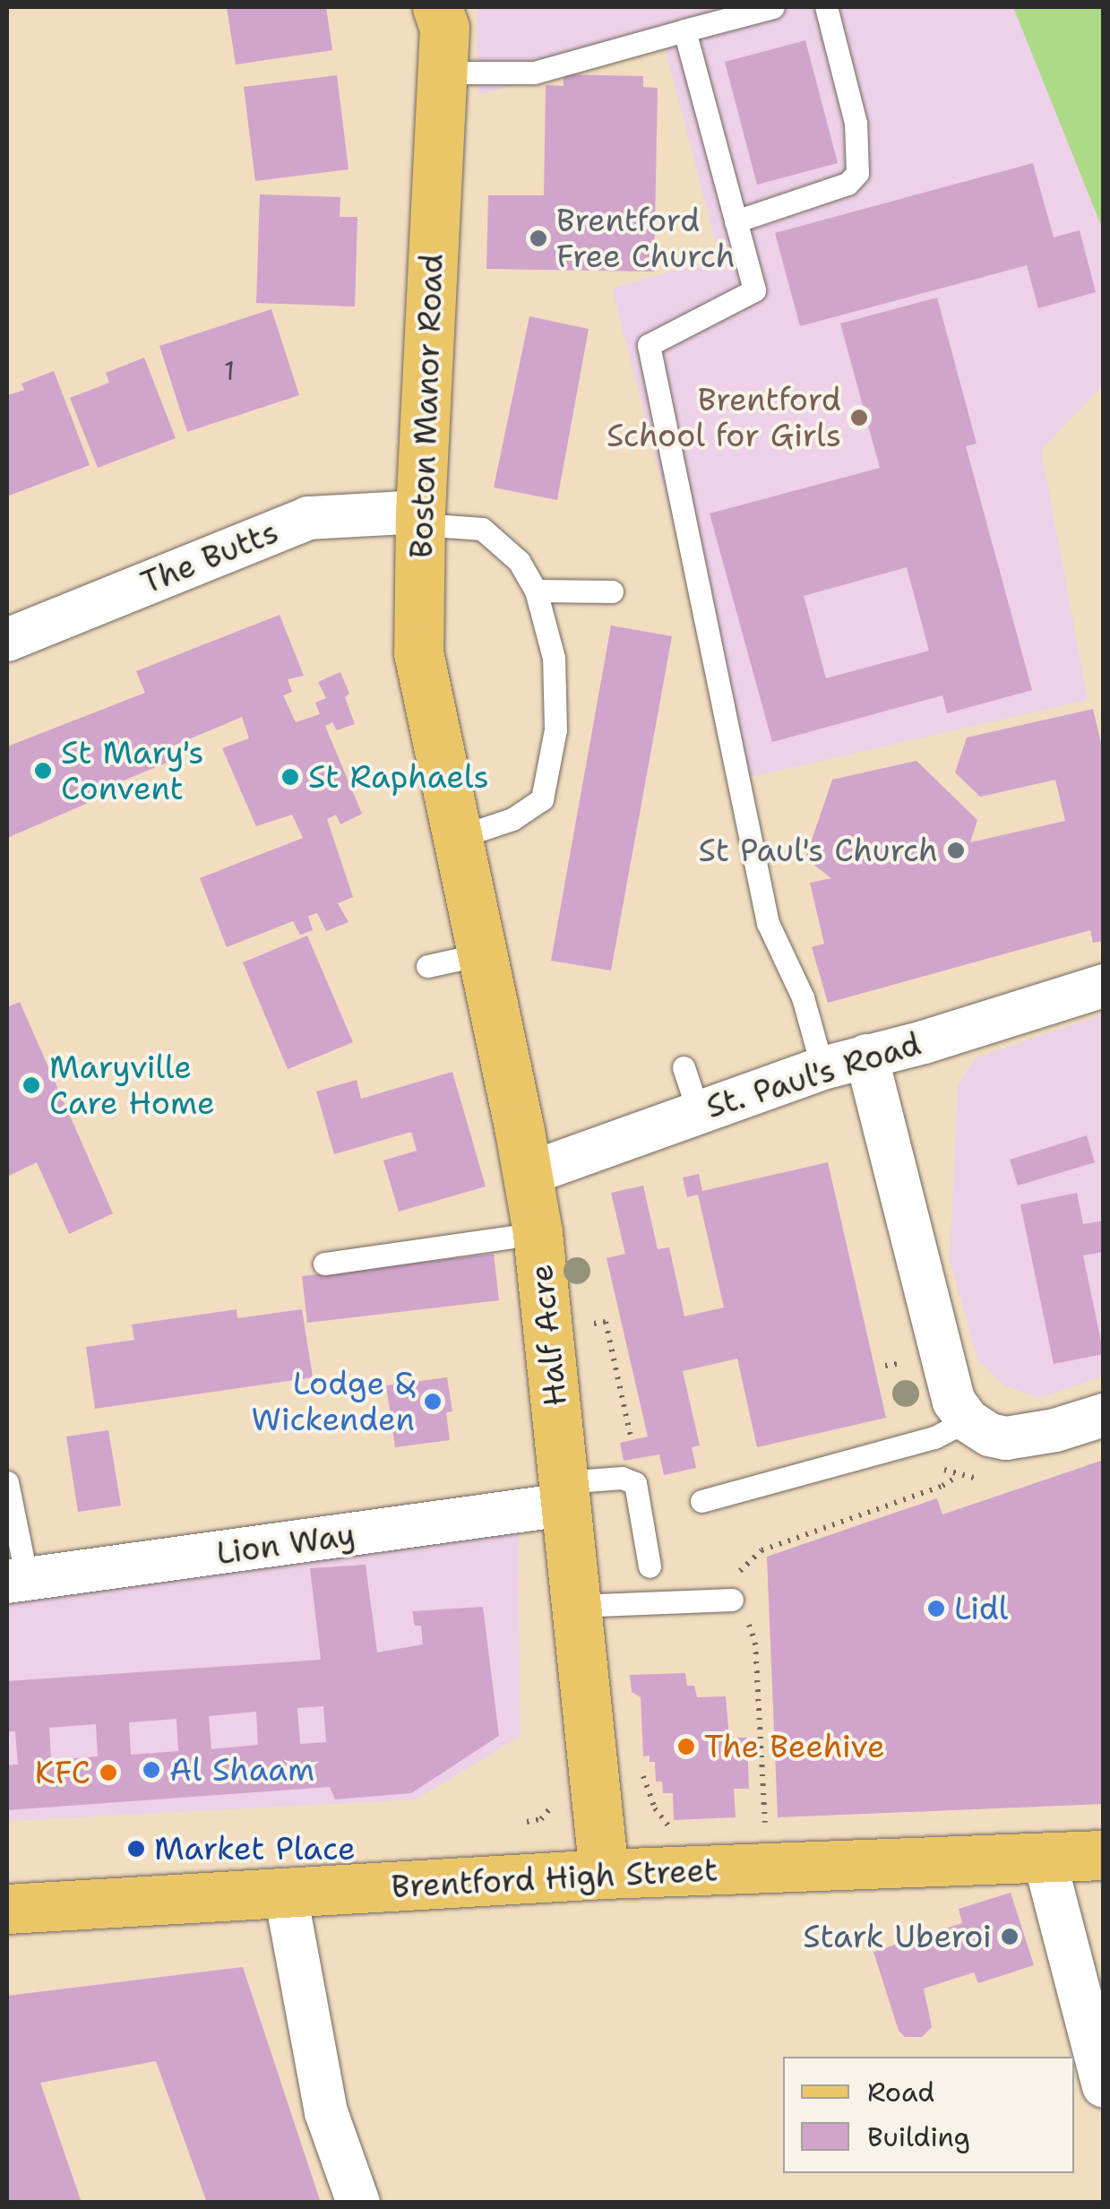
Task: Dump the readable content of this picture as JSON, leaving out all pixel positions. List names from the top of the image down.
{
  "streets": {
    "main road": ["Boston Manor Road", "Half Acre", "Brentford High Street"],
    "street": ["The Butts", "St. Paul's Road", "Lion Way"]
  },
  "crossings": [
    ["Boston Manor Road", "The Butts"],
    ["Boston Manor Road", "Half Acre"],
    ["St. Paul's Road", "Half Acre"],
    ["Half Acre", "Lion Way"],
    ["Half Acre", "Brentford High Street"]
  ],
  "places": [
    "Brentford Free Church",
    "Brentford School for Girls",
    "St Mary's Convent",
    "St Raphaels",
    "St Paul's Church",
    "Maryville Care Home",
    "Lodge & Wickenden",
    "Lidl",
    "The Beehive",
    "Al Shaam",
    "KFC",
    "Market Place",
    "Stark Uberoi"
  ],
  "house_numbers": ["1"],
  "legend": ["Road", "Building"]
}
